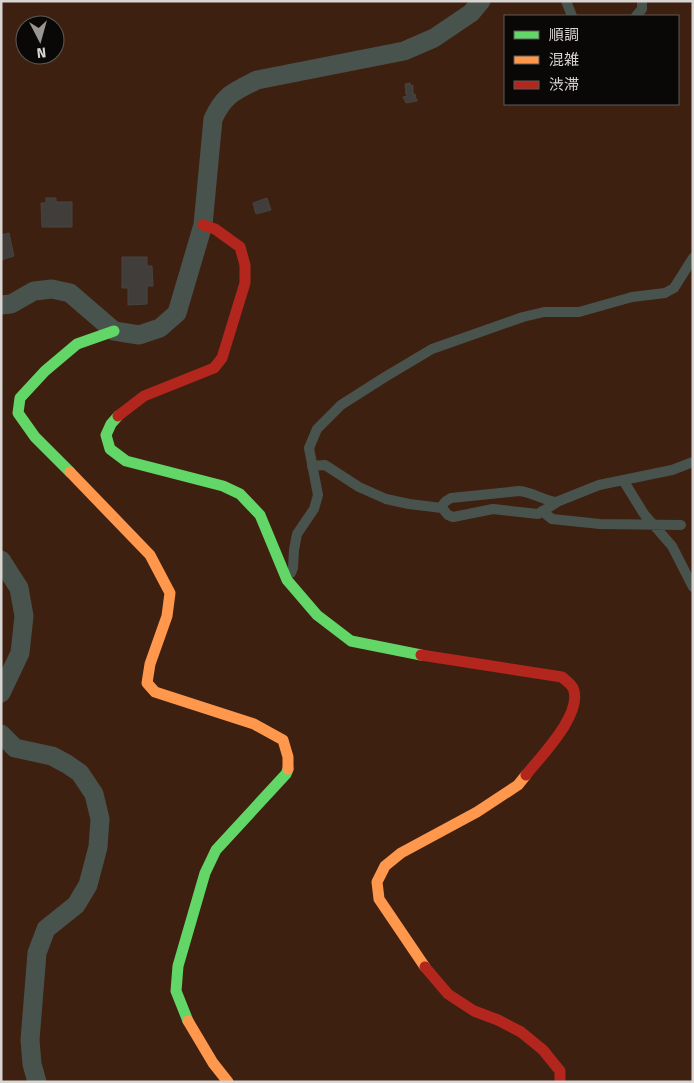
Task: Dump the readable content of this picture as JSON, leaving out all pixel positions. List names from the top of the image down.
{
  "legend": ["順調", "混雑", "渋滞"],
  "north": "bottom"
}
